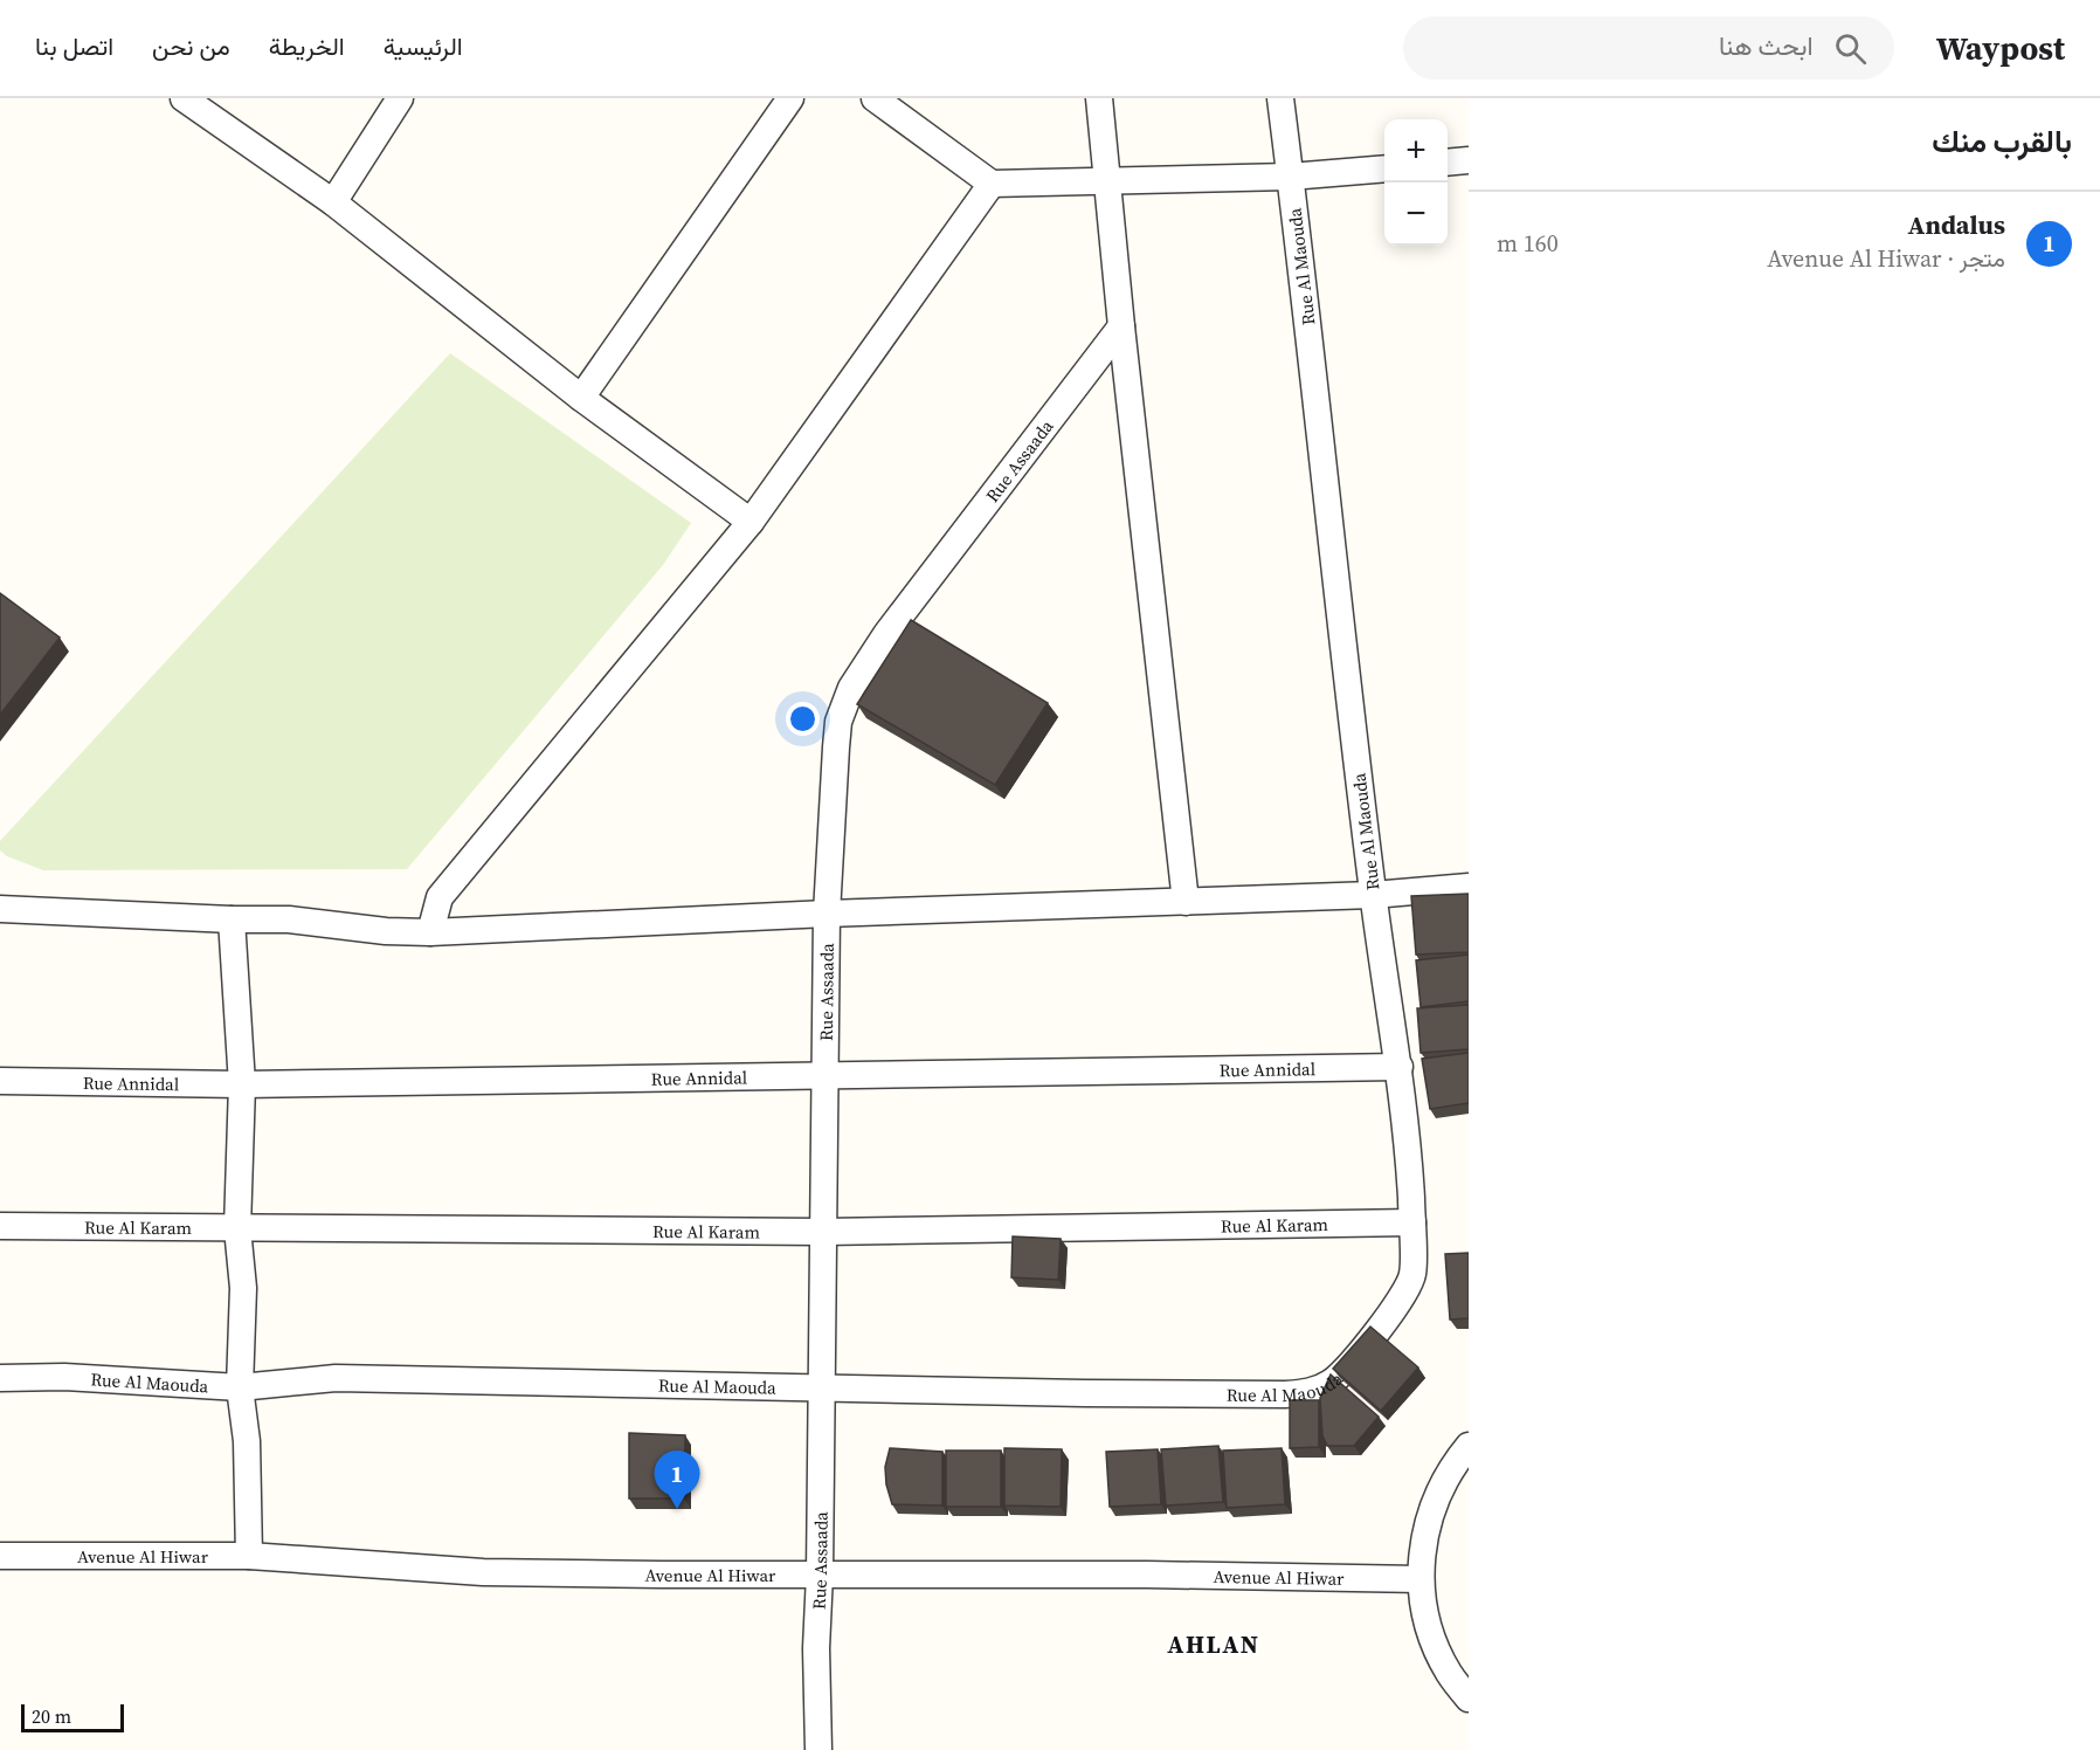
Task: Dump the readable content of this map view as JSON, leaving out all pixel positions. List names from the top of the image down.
{
  "streets": {
    "street": [
      "Rue Al Maouda",
      "Rue Assaada",
      "Rue Annidal",
      "Rue Al Karam",
      "Avenue Al Hiwar"
    ]
  },
  "crossings": [
    ["Rue Al Maouda", "Rue Assaada"],
    ["Rue Al Maouda", "Rue Annidal"],
    ["Rue Al Maouda", "Rue Al Karam"],
    ["Rue Assaada", "Rue Annidal"],
    ["Rue Assaada", "Rue Al Karam"],
    ["Rue Assaada", "Avenue Al Hiwar"]
  ],
  "districts": ["AHLAN"],
  "scale_bar": "20 m",
  "page": {
    "header": "Waypost",
    "search": "ابحث هنا",
    "nav": [
      "الرئيسية",
      "الخريطة",
      "من نحن",
      "اتصل بنا"
    ],
    "heading": "بالقرب منك",
    "map_buttons": ["+", "−"],
    "list": [
      {
        "mark": "1",
        "name": "Andalus",
        "note": "متجر · Avenue Al Hiwar",
        "value": "160 m"
      }
    ],
    "pins": "1",
    "scale": "20 m"
  }
}
